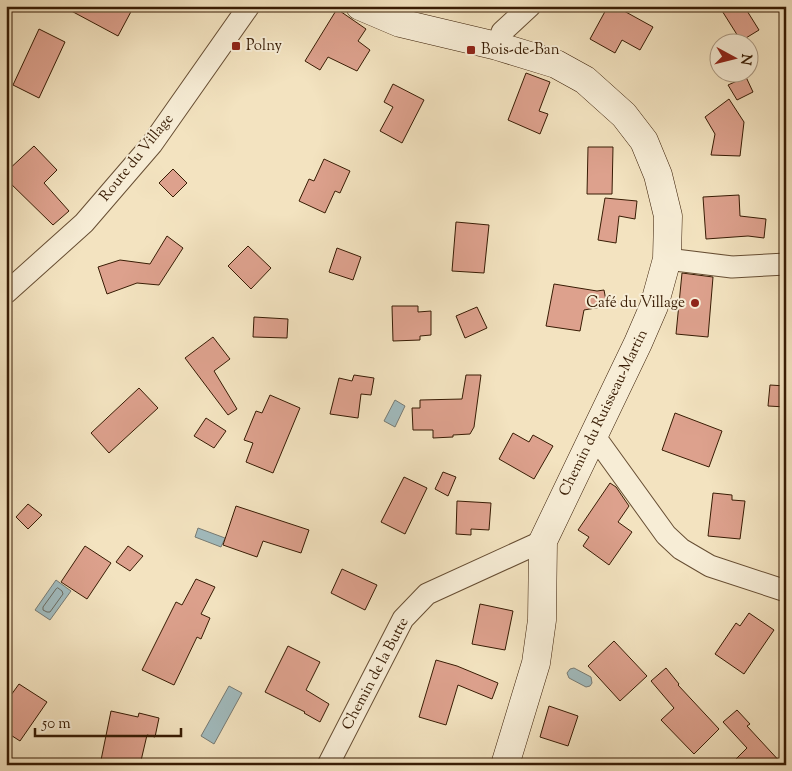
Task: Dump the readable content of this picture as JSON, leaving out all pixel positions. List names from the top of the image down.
{
  "streets": {
    "street": ["Route du Village", "Chemin du Ruisseau-Martin", "Chemin de la Butte"]
  },
  "crossings": [
    ["Chemin du Ruisseau-Martin", "Chemin de la Butte"]
  ],
  "places": {
    "transit": ["Polny", "Bois-de-Ban"],
    "other": ["Café du Village"]
  },
  "scale_bar": "50 m",
  "north": "right"
}
